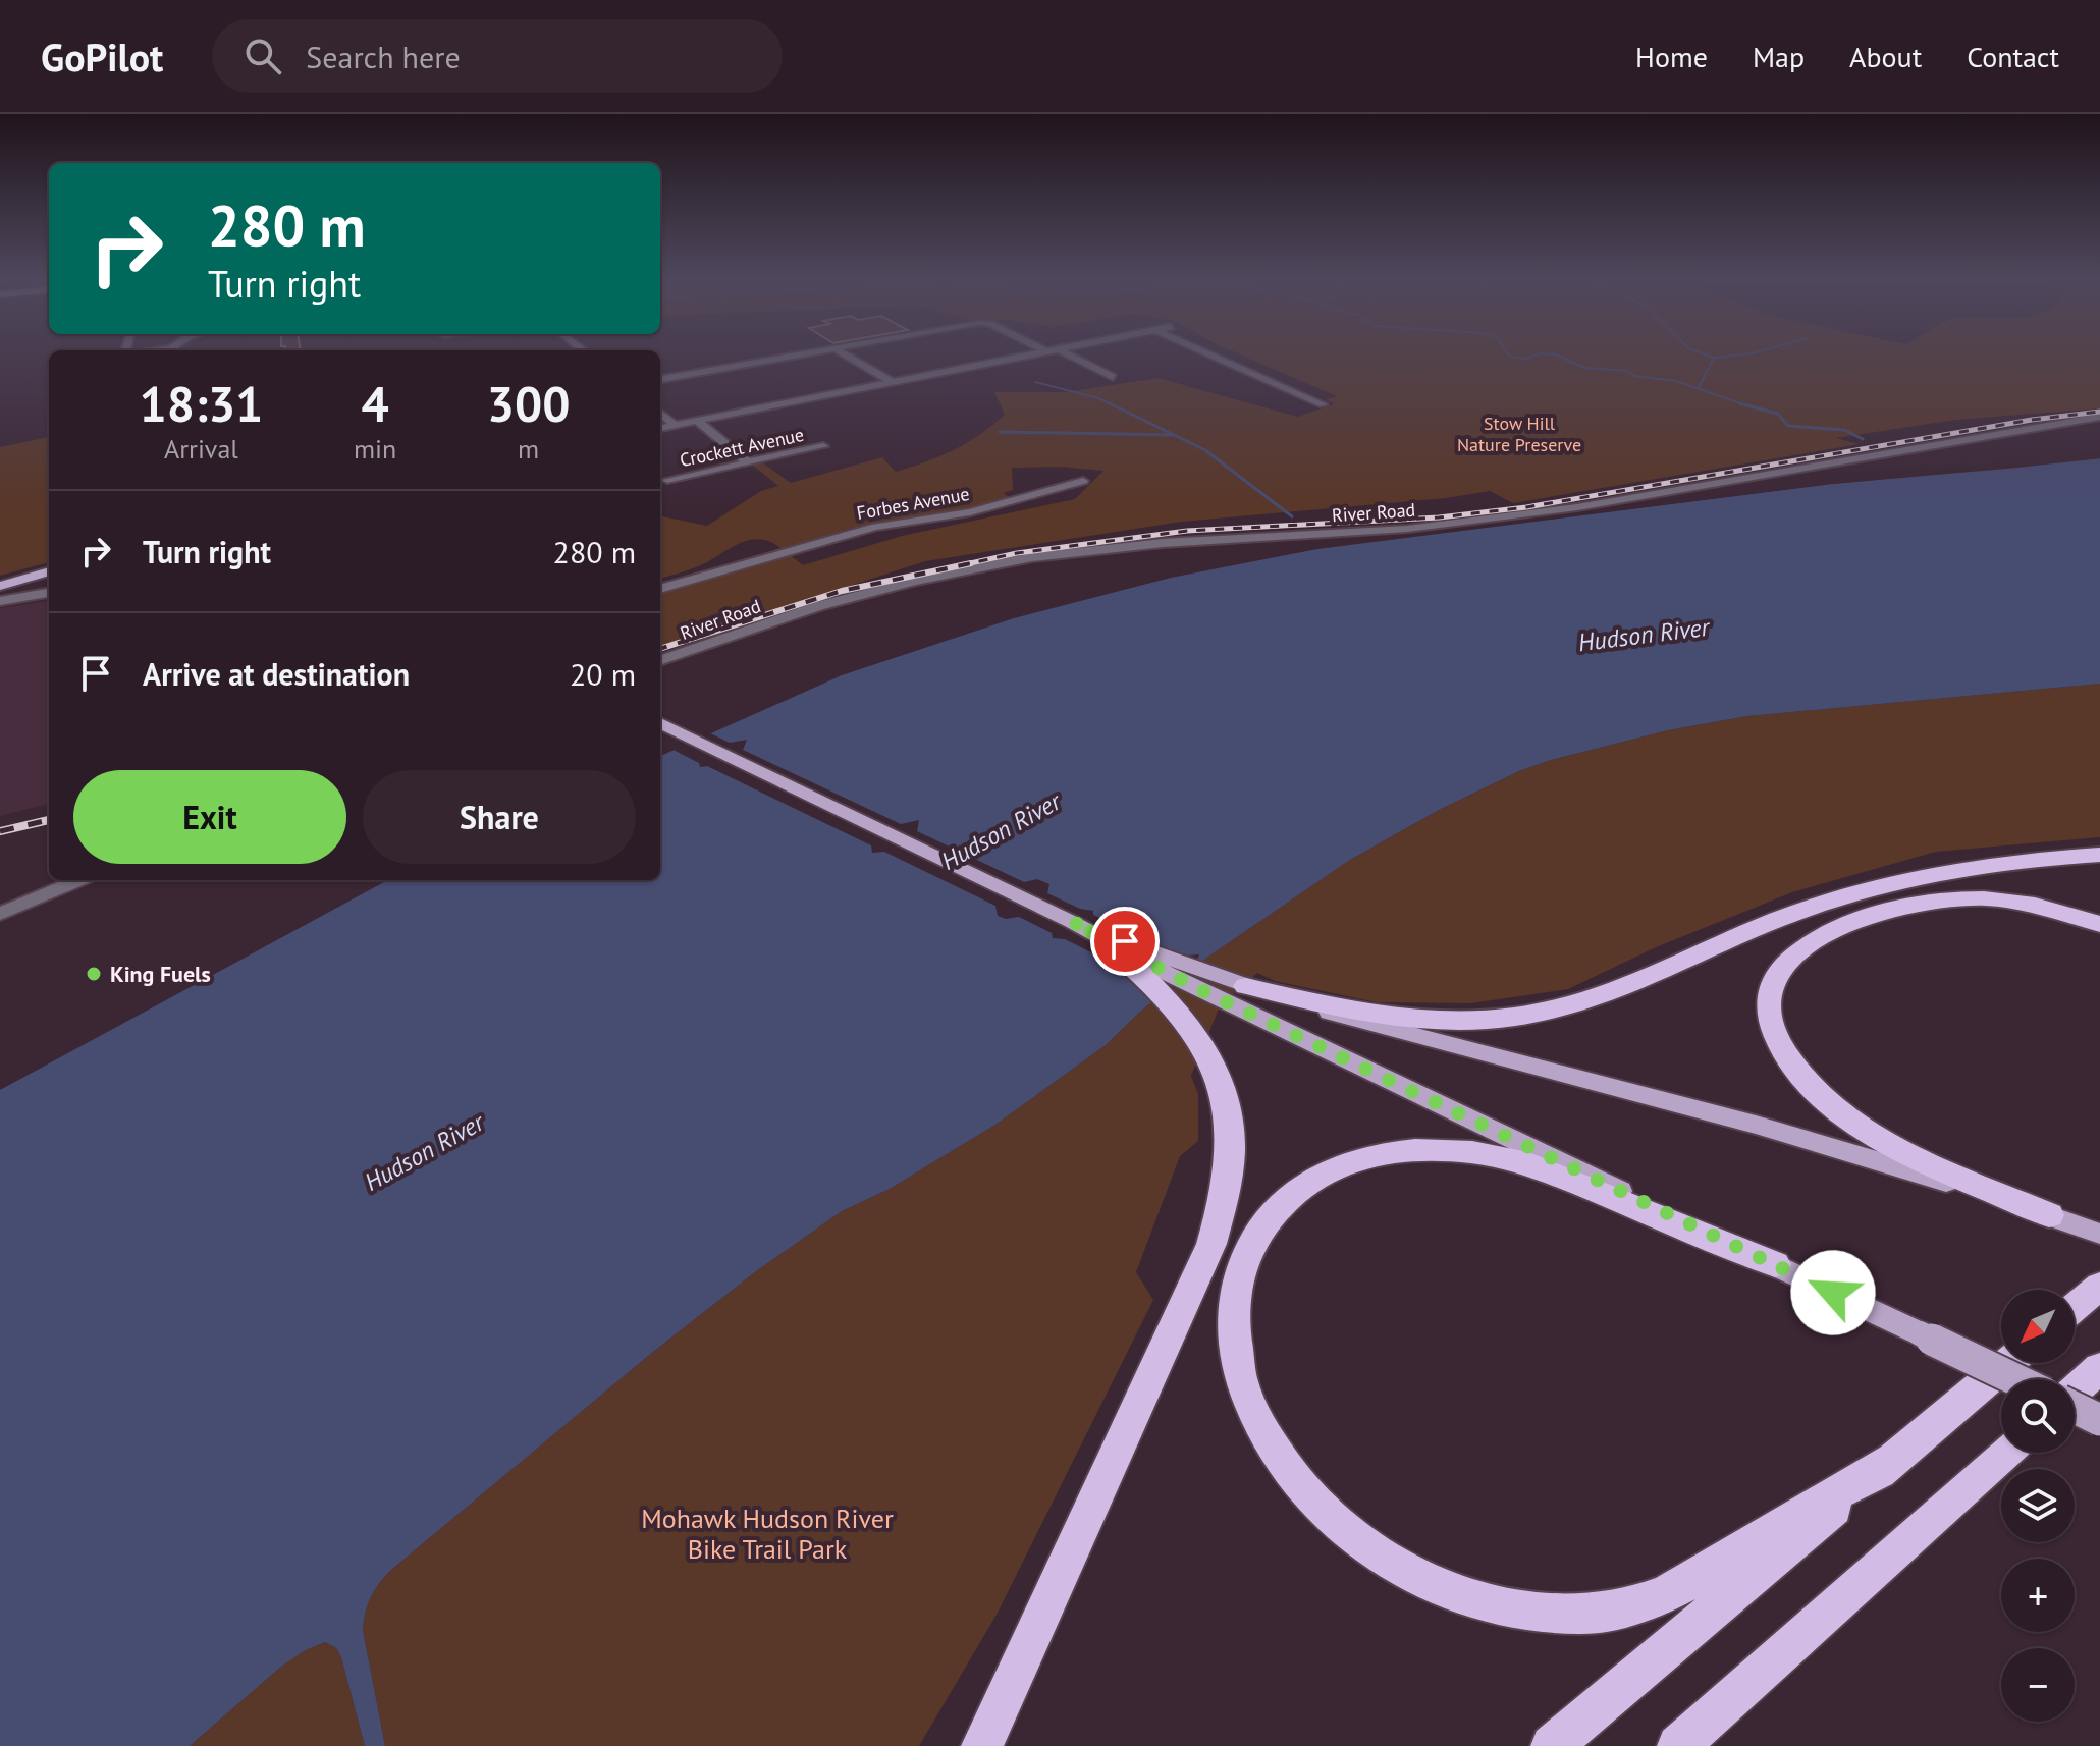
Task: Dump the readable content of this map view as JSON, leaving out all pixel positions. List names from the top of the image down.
{
  "streets": {
    "street": ["Crockett Avenue", "Forbes Avenue", "River Road"]
  },
  "water": ["Hudson River"],
  "parks": ["Stow Hill Nature Preserve", "Mohawk Hudson River Bike Trail Park"],
  "places": ["King Fuels"],
  "north": "bottom left",
  "page": {
    "header": "GoPilot",
    "search": "Search here",
    "nav": [
      "Home",
      "Map",
      "About",
      "Contact"
    ],
    "turn": ["280 m", "Turn right"],
    "eta": [
      "18:31",
      "Arrival",
      "4",
      "min",
      "300",
      "m"
    ],
    "list": [
      {
        "name": "Turn right",
        "value": "280 m"
      },
      {
        "name": "Arrive at destination",
        "value": "20 m"
      }
    ],
    "buttons": ["Exit", "Share"],
    "map_buttons": ["+", "−"]
  }
}
